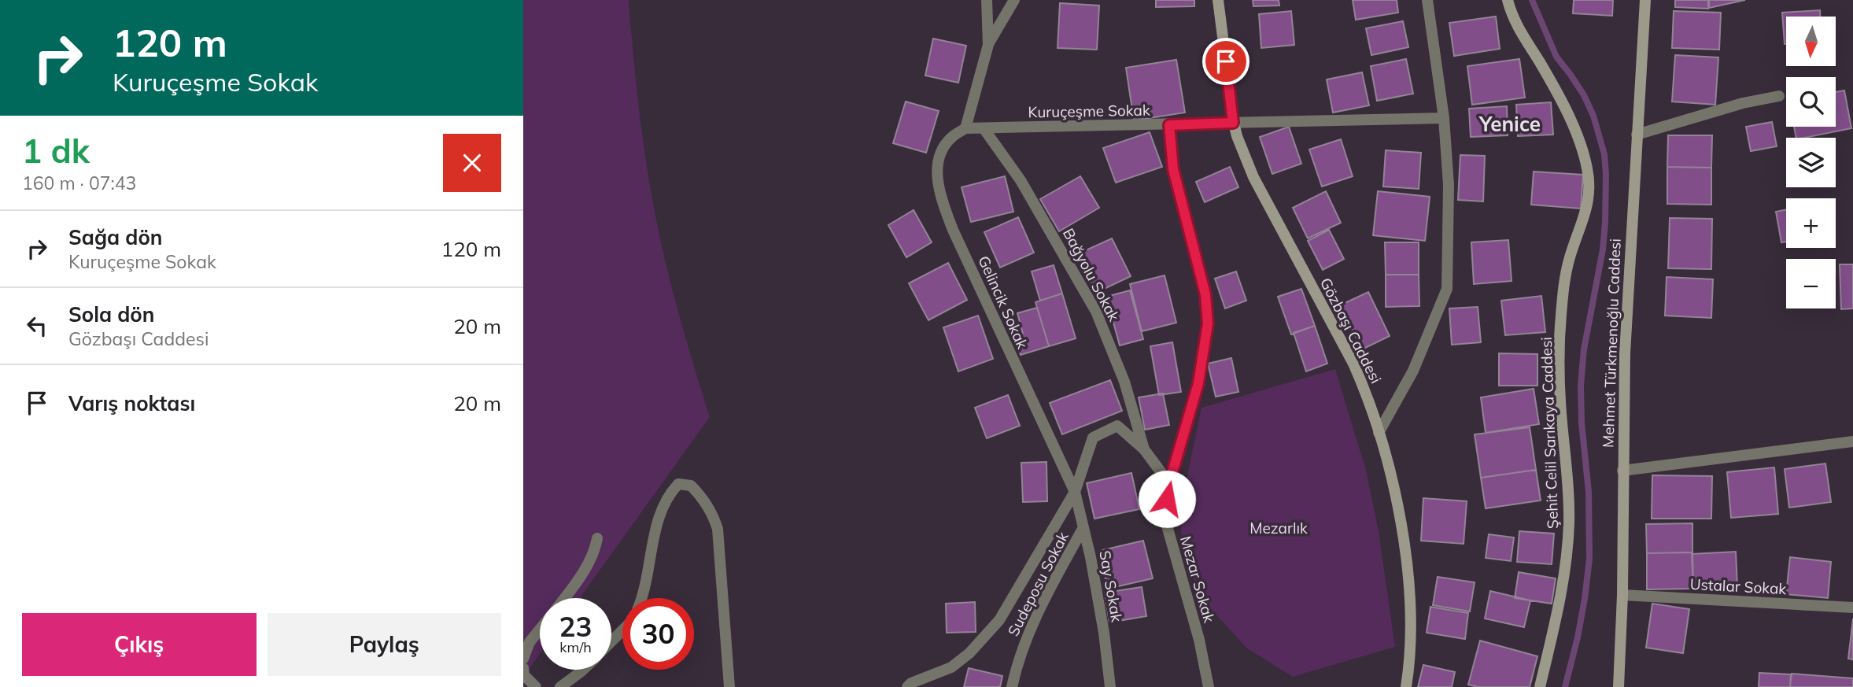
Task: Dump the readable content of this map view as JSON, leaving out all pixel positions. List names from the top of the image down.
{
  "streets": {
    "street": [
      "Kuruçeşme Sokak",
      "Bağyolu Sokak",
      "Gelincik Sokak",
      "Gözbaşı Caddesi",
      "Mehmet Türkmenoğlu Caddesi",
      "Şehit Celil Sarıkaya Caddesi",
      "Mezar Sokak",
      "Sudeposu Sokak",
      "Say Sokak",
      "Ustalar Sokak"
    ]
  },
  "crossings": [
    ["Kuruçeşme Sokak", "Bağyolu Sokak"],
    ["Kuruçeşme Sokak", "Gelincik Sokak"],
    ["Kuruçeşme Sokak", "Gözbaşı Caddesi"],
    ["Kuruçeşme Sokak", "Mezar Sokak"],
    ["Gelincik Sokak", "Say Sokak"],
    ["Mehmet Türkmenoğlu Caddesi", "Ustalar Sokak"],
    ["Sudeposu Sokak", "Say Sokak"]
  ],
  "districts": ["Yenice"],
  "parks": ["Mezarlık"],
  "north": "bottom",
  "page": {
    "turn": ["120 m", "Kuruçeşme Sokak"],
    "map_buttons": ["+", "−"],
    "heading": ["1 dk", "160 m · 07:43"],
    "list": [
      {
        "name": "Sağa dön",
        "note": "Kuruçeşme Sokak",
        "value": "120 m"
      },
      {
        "name": "Sola dön",
        "note": "Gözbaşı Caddesi",
        "value": "20 m"
      },
      {
        "name": "Varış noktası",
        "value": "20 m"
      }
    ],
    "speed": "23 km/h",
    "limit": "30",
    "buttons": ["Çıkış", "Paylaş"]
  }
}
